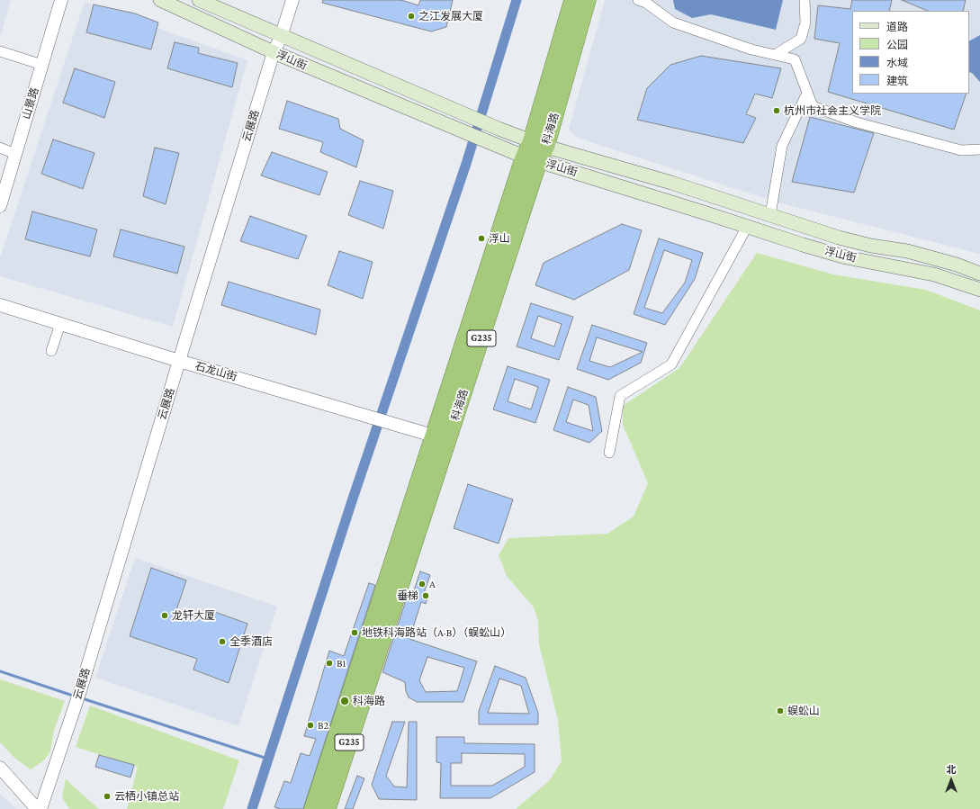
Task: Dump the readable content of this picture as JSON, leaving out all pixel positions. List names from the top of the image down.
{
  "streets": {
    "highway": ["科海路", "G235"],
    "main road": ["浮山街"],
    "street": ["山景路", "云展路", "石龙山街"]
  },
  "crossings": [
    ["浮山街", "云展路"],
    ["浮山街", "科海路"],
    ["云展路", "石龙山街"],
    ["科海路", "石龙山街"]
  ],
  "places": [
    "之江发展大厦",
    "杭州市社会主义学院",
    "浮山",
    "A",
    "垂梯",
    "龙轩大厦",
    "地铁科海路站（A·B）（蜈蚣山）",
    "全季酒店",
    "B1",
    "科海路",
    "蜈蚣山",
    "B2",
    "云栖小镇总站"
  ],
  "legend": [
    "道路",
    "公园",
    "水域",
    "建筑"
  ],
  "north": "top"
}
